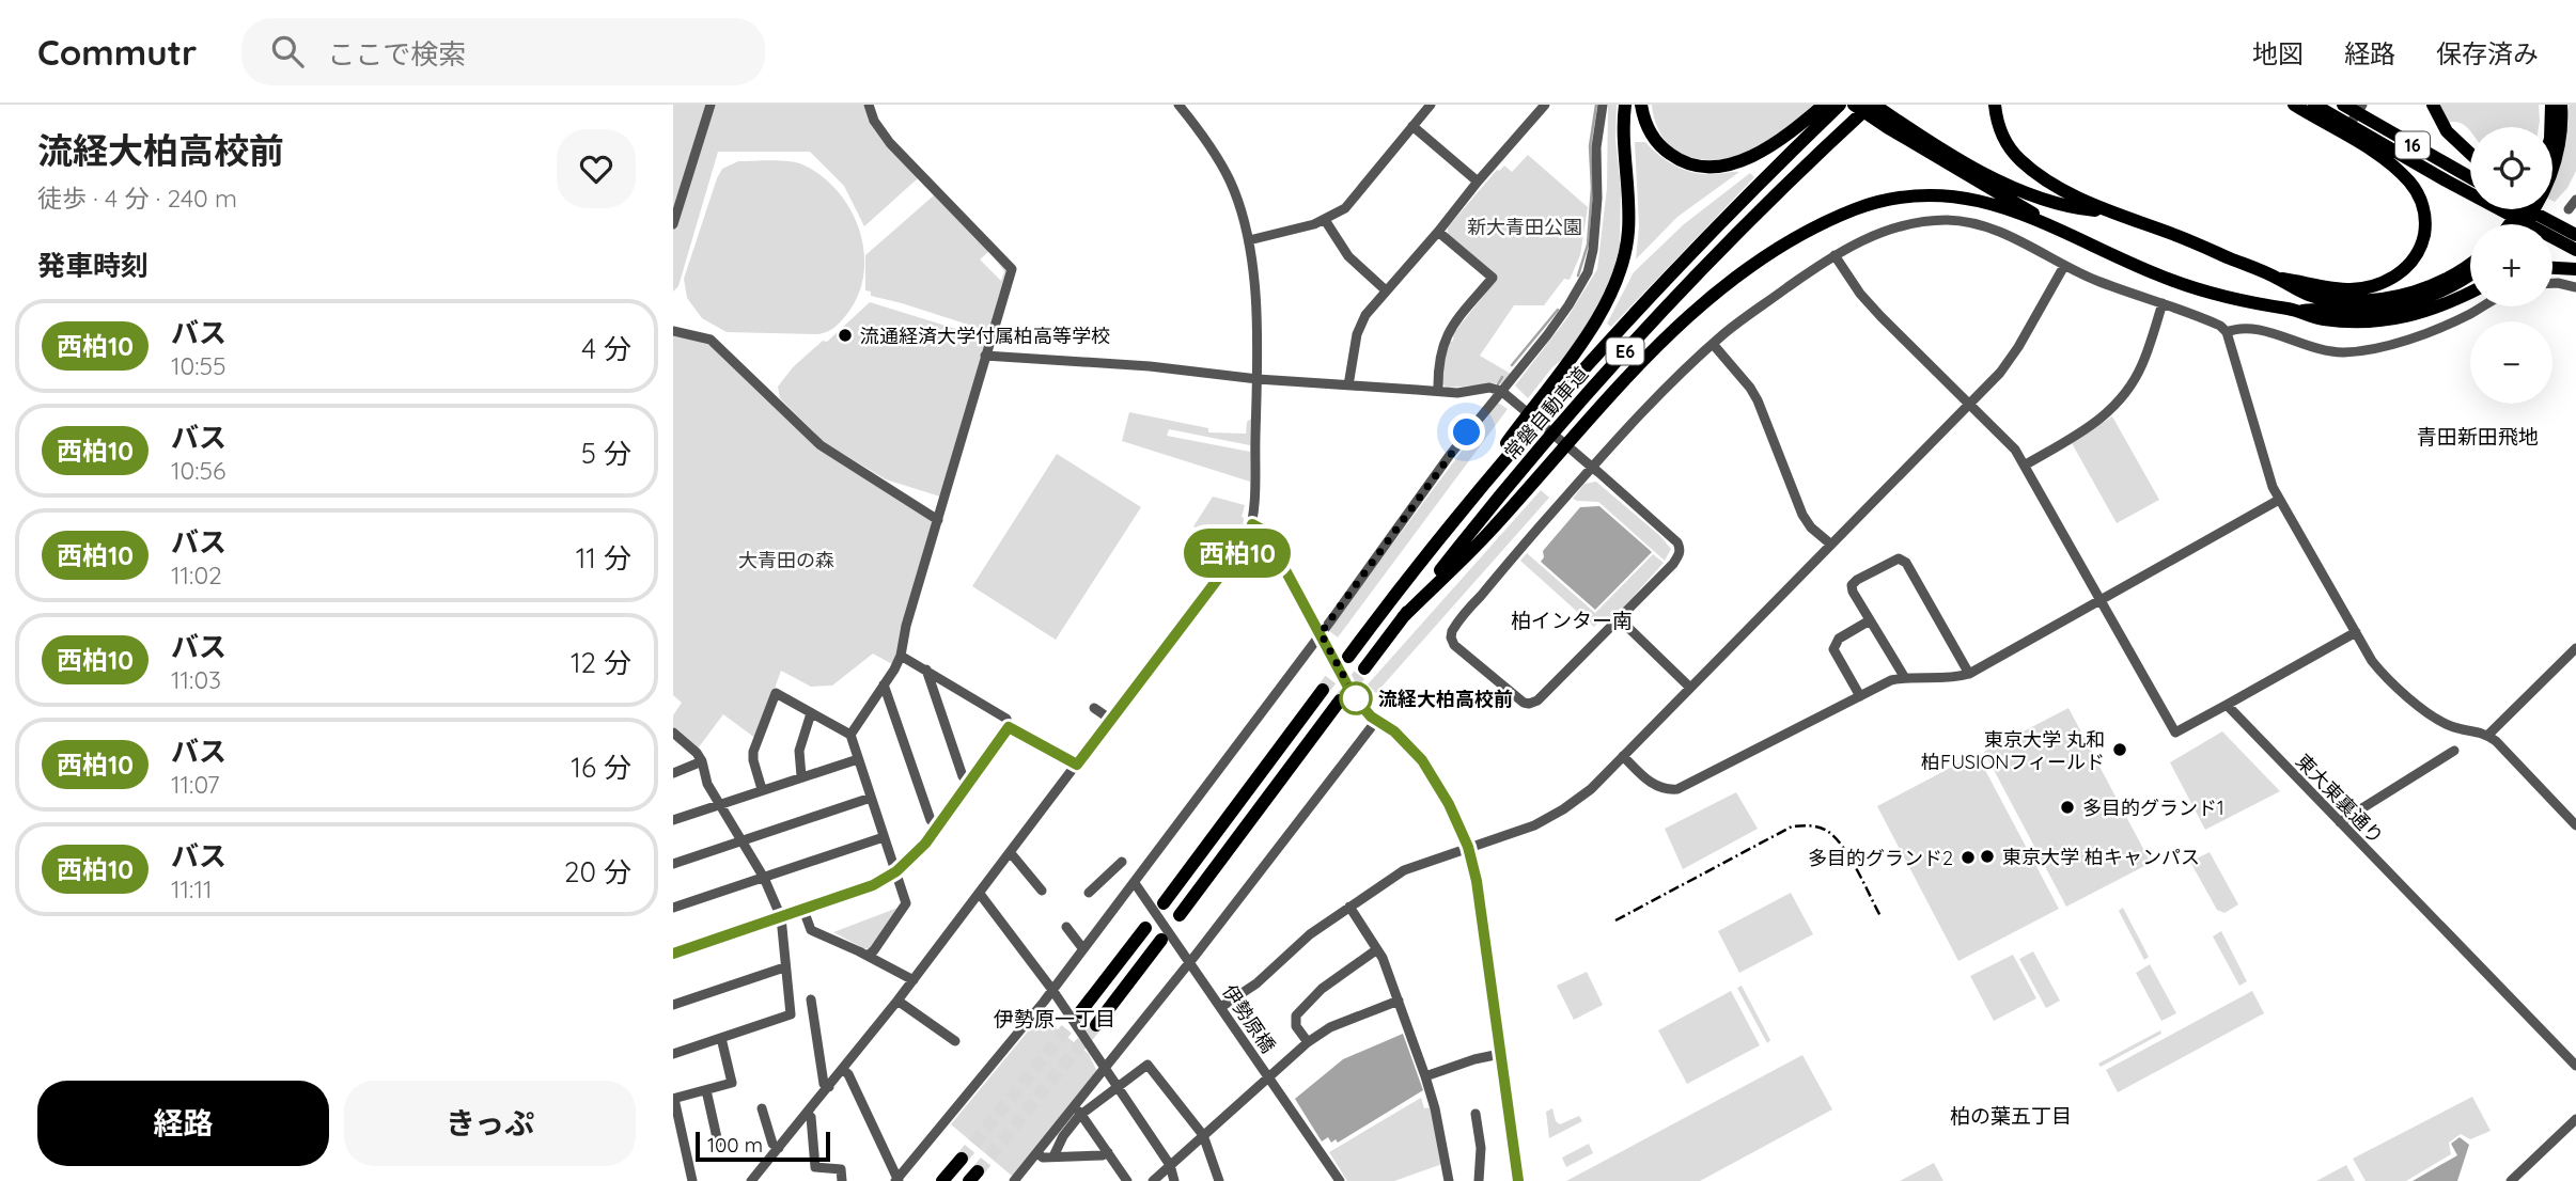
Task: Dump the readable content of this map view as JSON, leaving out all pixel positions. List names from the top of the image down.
{
  "streets": {
    "highway": ["16", "E6", "常磐自動車道"],
    "street": ["東大東裏通り", "伊勢原橋"]
  },
  "districts": [
    "青田新田飛地",
    "柏インター南",
    "伊勢原一丁目",
    "柏の葉五丁目"
  ],
  "parks": ["新大青田公園", "大青田の森"],
  "places": [
    "流通経済大学付属柏高等学校",
    "流経大柏高校前",
    "東京大学 丸和 柏FUSIONフィールド",
    "多目的グランド1",
    "東京大学 柏キャンパス",
    "多目的グランド2"
  ],
  "lines": ["bus line 西柏10"],
  "scale_bar": "100 m",
  "page": {
    "header": "Commutr",
    "search": "ここで検索",
    "nav": ["地図", "経路", "保存済み"],
    "heading": [
      ["流経大柏高校前", "徒歩 · 4 分 · 240 m"],
      "発車時刻"
    ],
    "on_map": "西柏10",
    "map_buttons": ["+", "−"],
    "list": [
      {
        "mark": "西柏10",
        "name": "バス",
        "note": "10:55",
        "value": "4 分"
      },
      {
        "mark": "西柏10",
        "name": "バス",
        "note": "10:56",
        "value": "5 分"
      },
      {
        "mark": "西柏10",
        "name": "バス",
        "note": "11:02",
        "value": "11 分"
      },
      {
        "mark": "西柏10",
        "name": "バス",
        "note": "11:03",
        "value": "12 分"
      },
      {
        "mark": "西柏10",
        "name": "バス",
        "note": "11:07",
        "value": "16 分"
      },
      {
        "mark": "西柏10",
        "name": "バス",
        "note": "11:11",
        "value": "20 分"
      }
    ],
    "buttons": ["経路", "きっぷ"],
    "scale": "100 m"
  }
}
